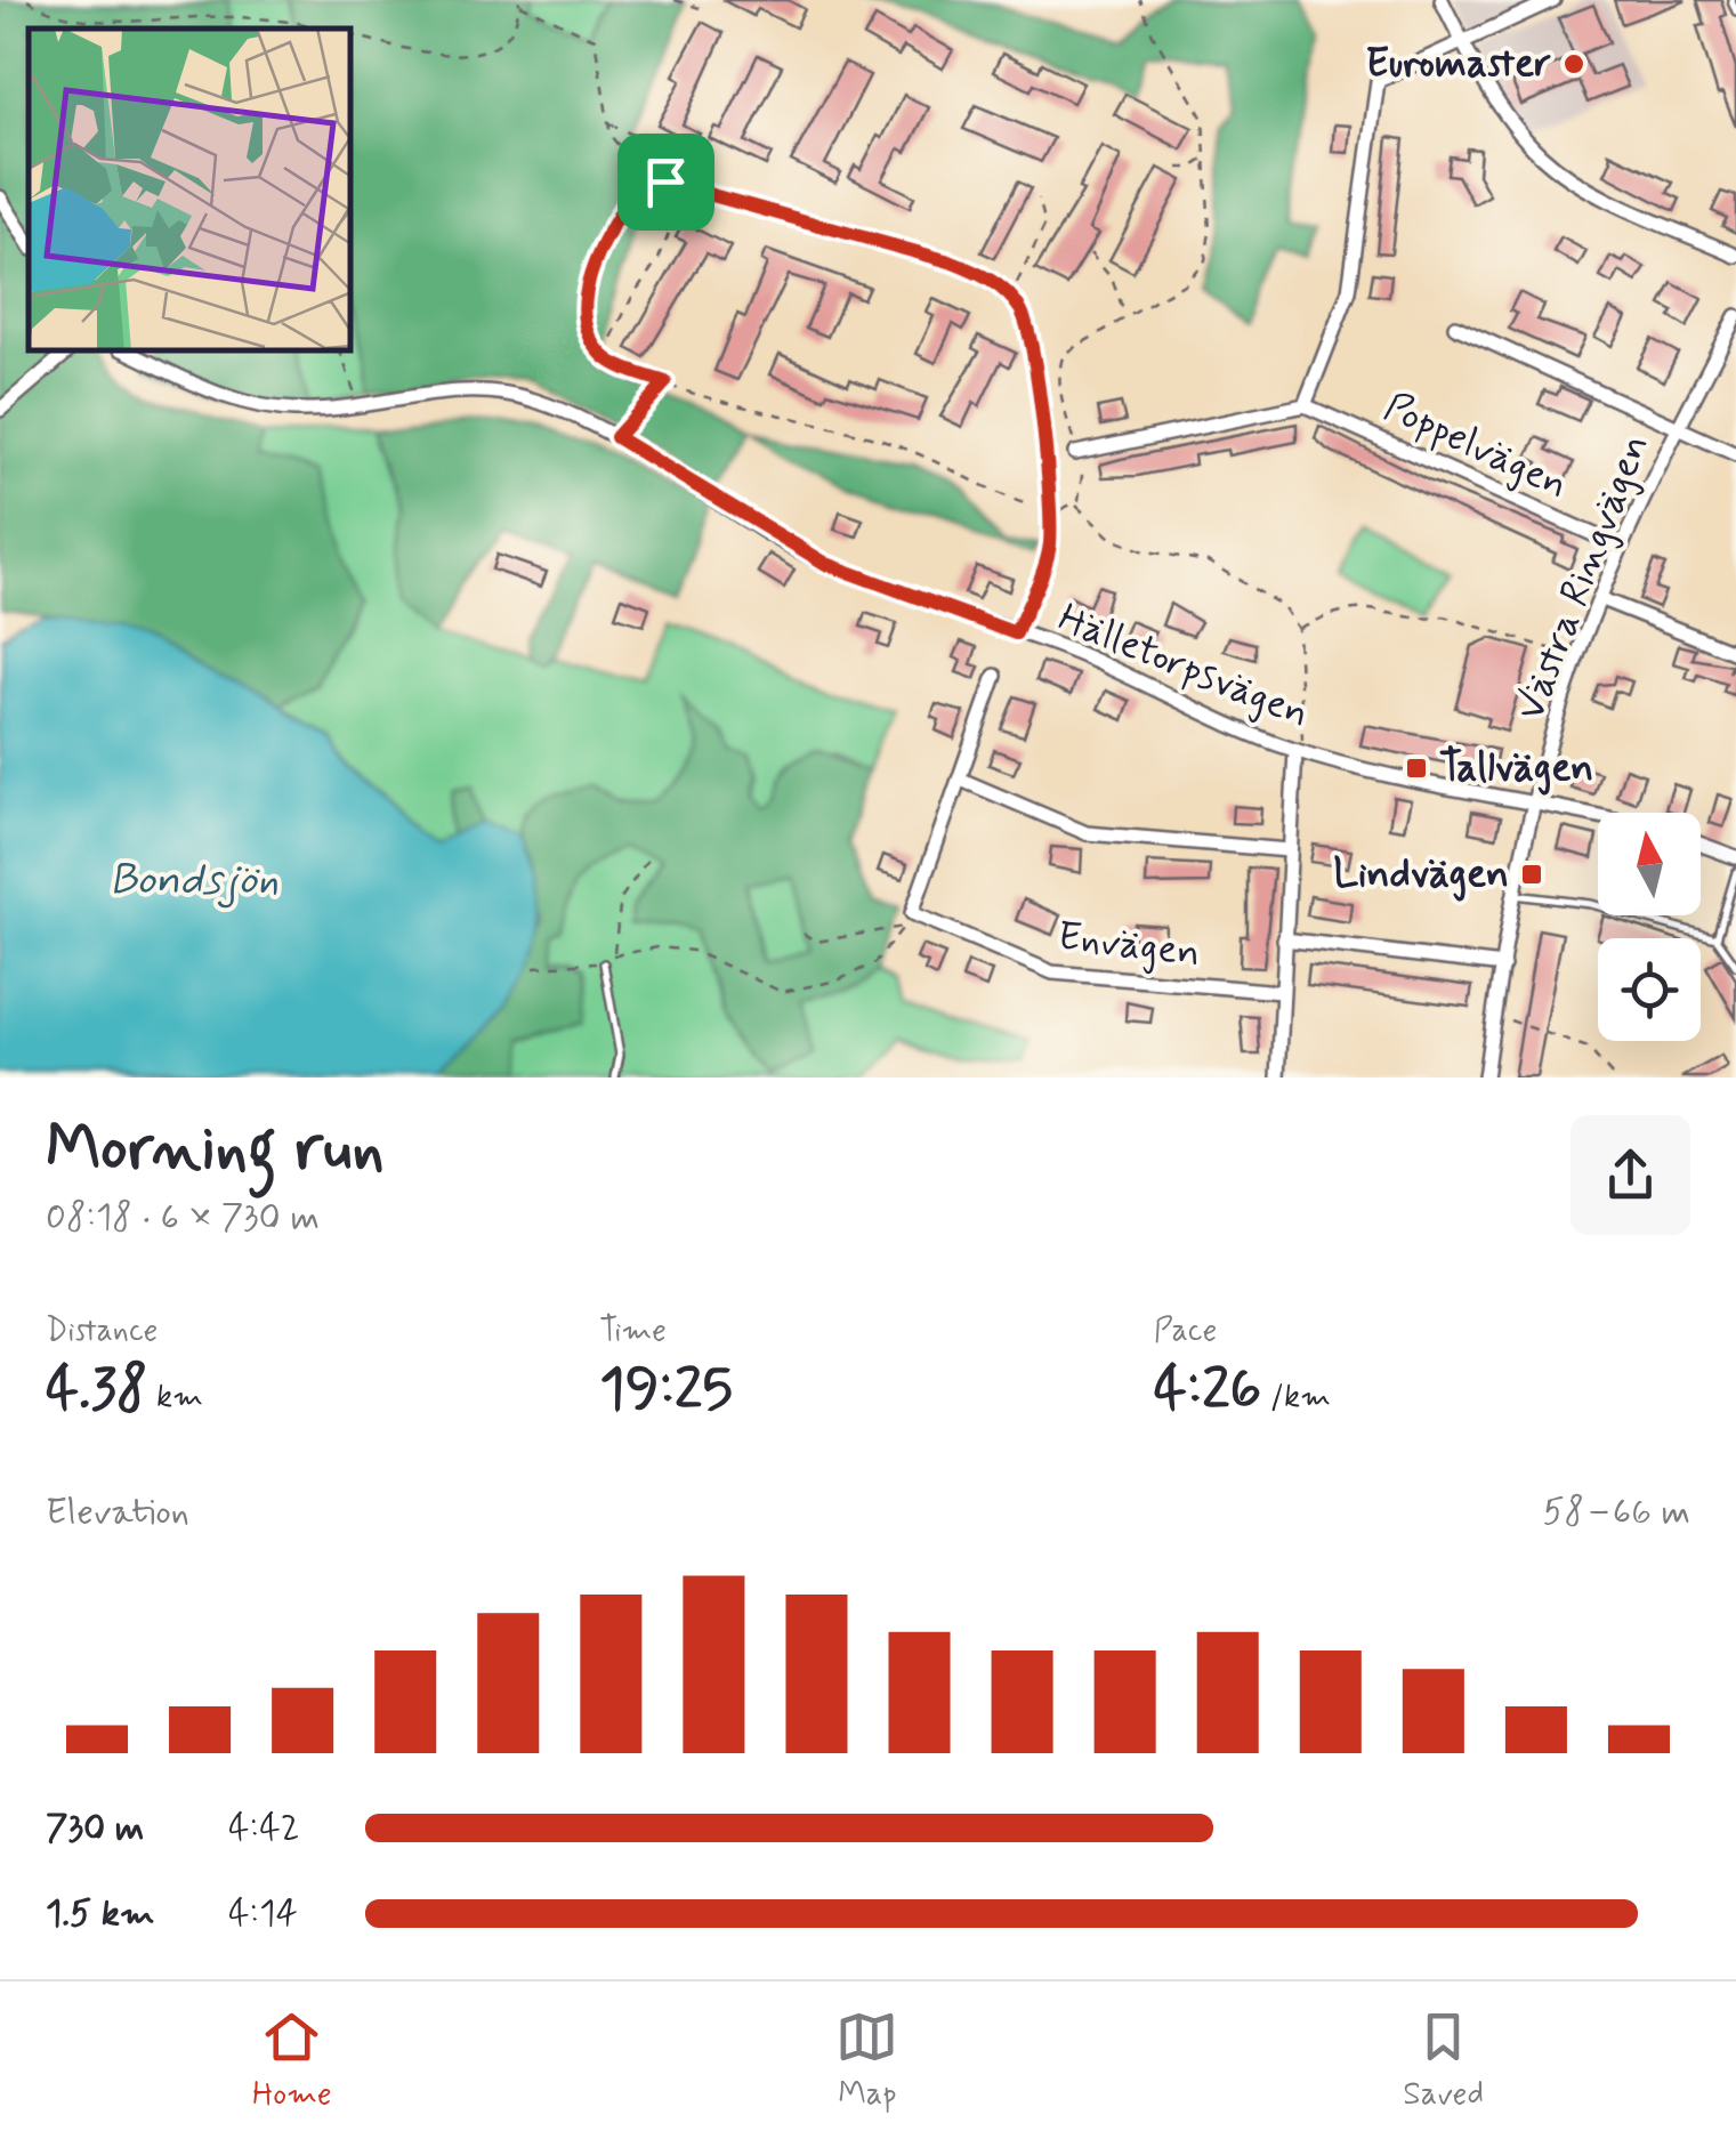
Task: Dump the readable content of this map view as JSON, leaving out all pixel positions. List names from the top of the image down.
{
  "streets": {
    "street": [
      "Poppelvägen",
      "Västra Ringvägen",
      "Hälletorpsvägen",
      "Envägen"
    ]
  },
  "crossings": [
    ["Poppelvägen", "Västra Ringvägen"],
    ["Västra Ringvägen", "Hälletorpsvägen"]
  ],
  "water": ["Bondsjön"],
  "places": {
    "other": ["Euromaster"],
    "transit": ["Tallvägen", "Lindvägen"]
  },
  "north": "top",
  "page": {
    "heading": ["Morning run", "08:18 · 6 × 730 m"],
    "stats": [
      ["Distance", "4.38 km"],
      ["Time", "19:25"],
      ["Pace", "4:26 /km"]
    ],
    "chart": ["Elevation", "58–66 m"],
    "list": [
      {
        "name": "730 m",
        "note": "4:42"
      },
      {
        "name": "1.5 km",
        "note": "4:14"
      }
    ],
    "tabs": ["Home", "Map", "Saved"]
  }
}
